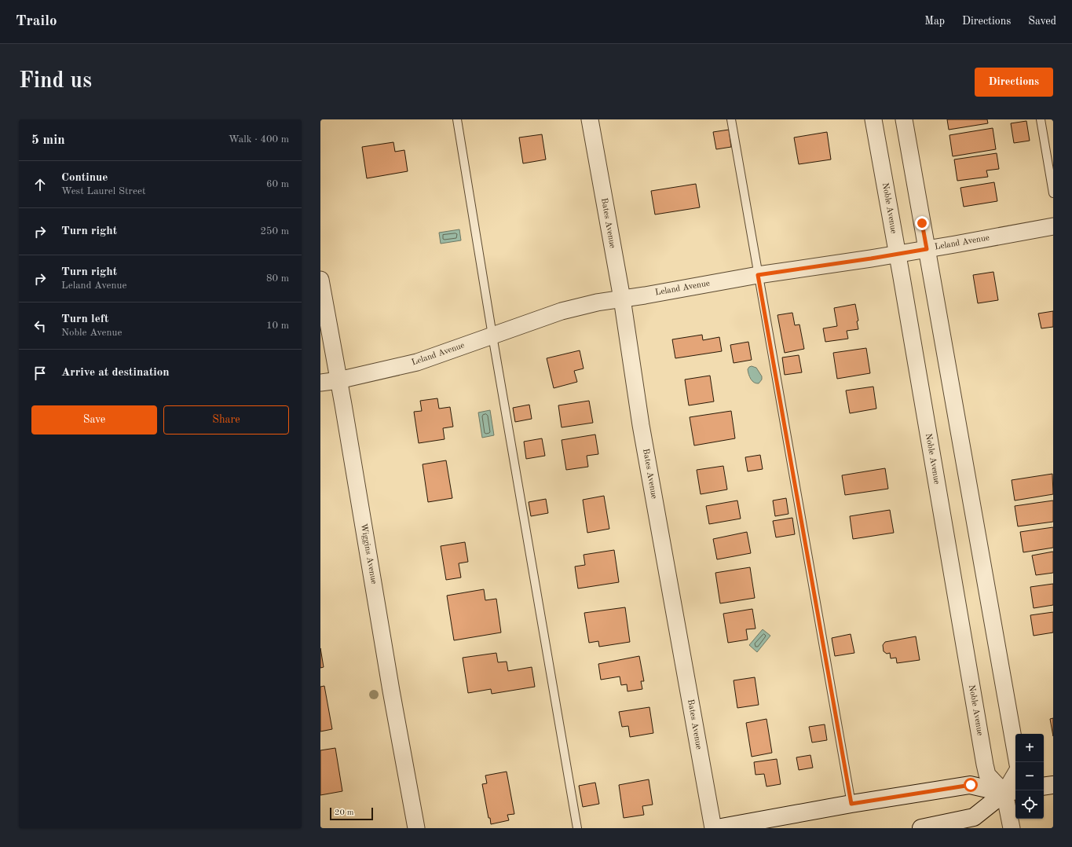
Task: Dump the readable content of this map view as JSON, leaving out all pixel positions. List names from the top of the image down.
{
  "streets": {
    "street": [
      "Noble Avenue",
      "Bates Avenue",
      "Leland Avenue",
      "Wiggins Avenue"
    ]
  },
  "crossings": [
    ["Noble Avenue", "Leland Avenue"],
    ["Bates Avenue", "Leland Avenue"],
    ["Leland Avenue", "Wiggins Avenue"]
  ],
  "scale_bar": "20 m",
  "page": {
    "header": "Trailo",
    "nav": ["Map", "Directions", "Saved"],
    "buttons": [
      "Directions",
      ["Save", "Share"]
    ],
    "title": "Find us",
    "heading": ["5 min", "Walk · 400 m"],
    "list": [
      ["Continue", "West Laurel Street", "60 m"],
      ["Turn right", "250 m"],
      ["Turn right", "Leland Avenue", "80 m"],
      ["Turn left", "Noble Avenue", "10 m"],
      "Arrive at destination"
    ],
    "map_buttons": ["+", "−"],
    "scale": "20 m"
  }
}
